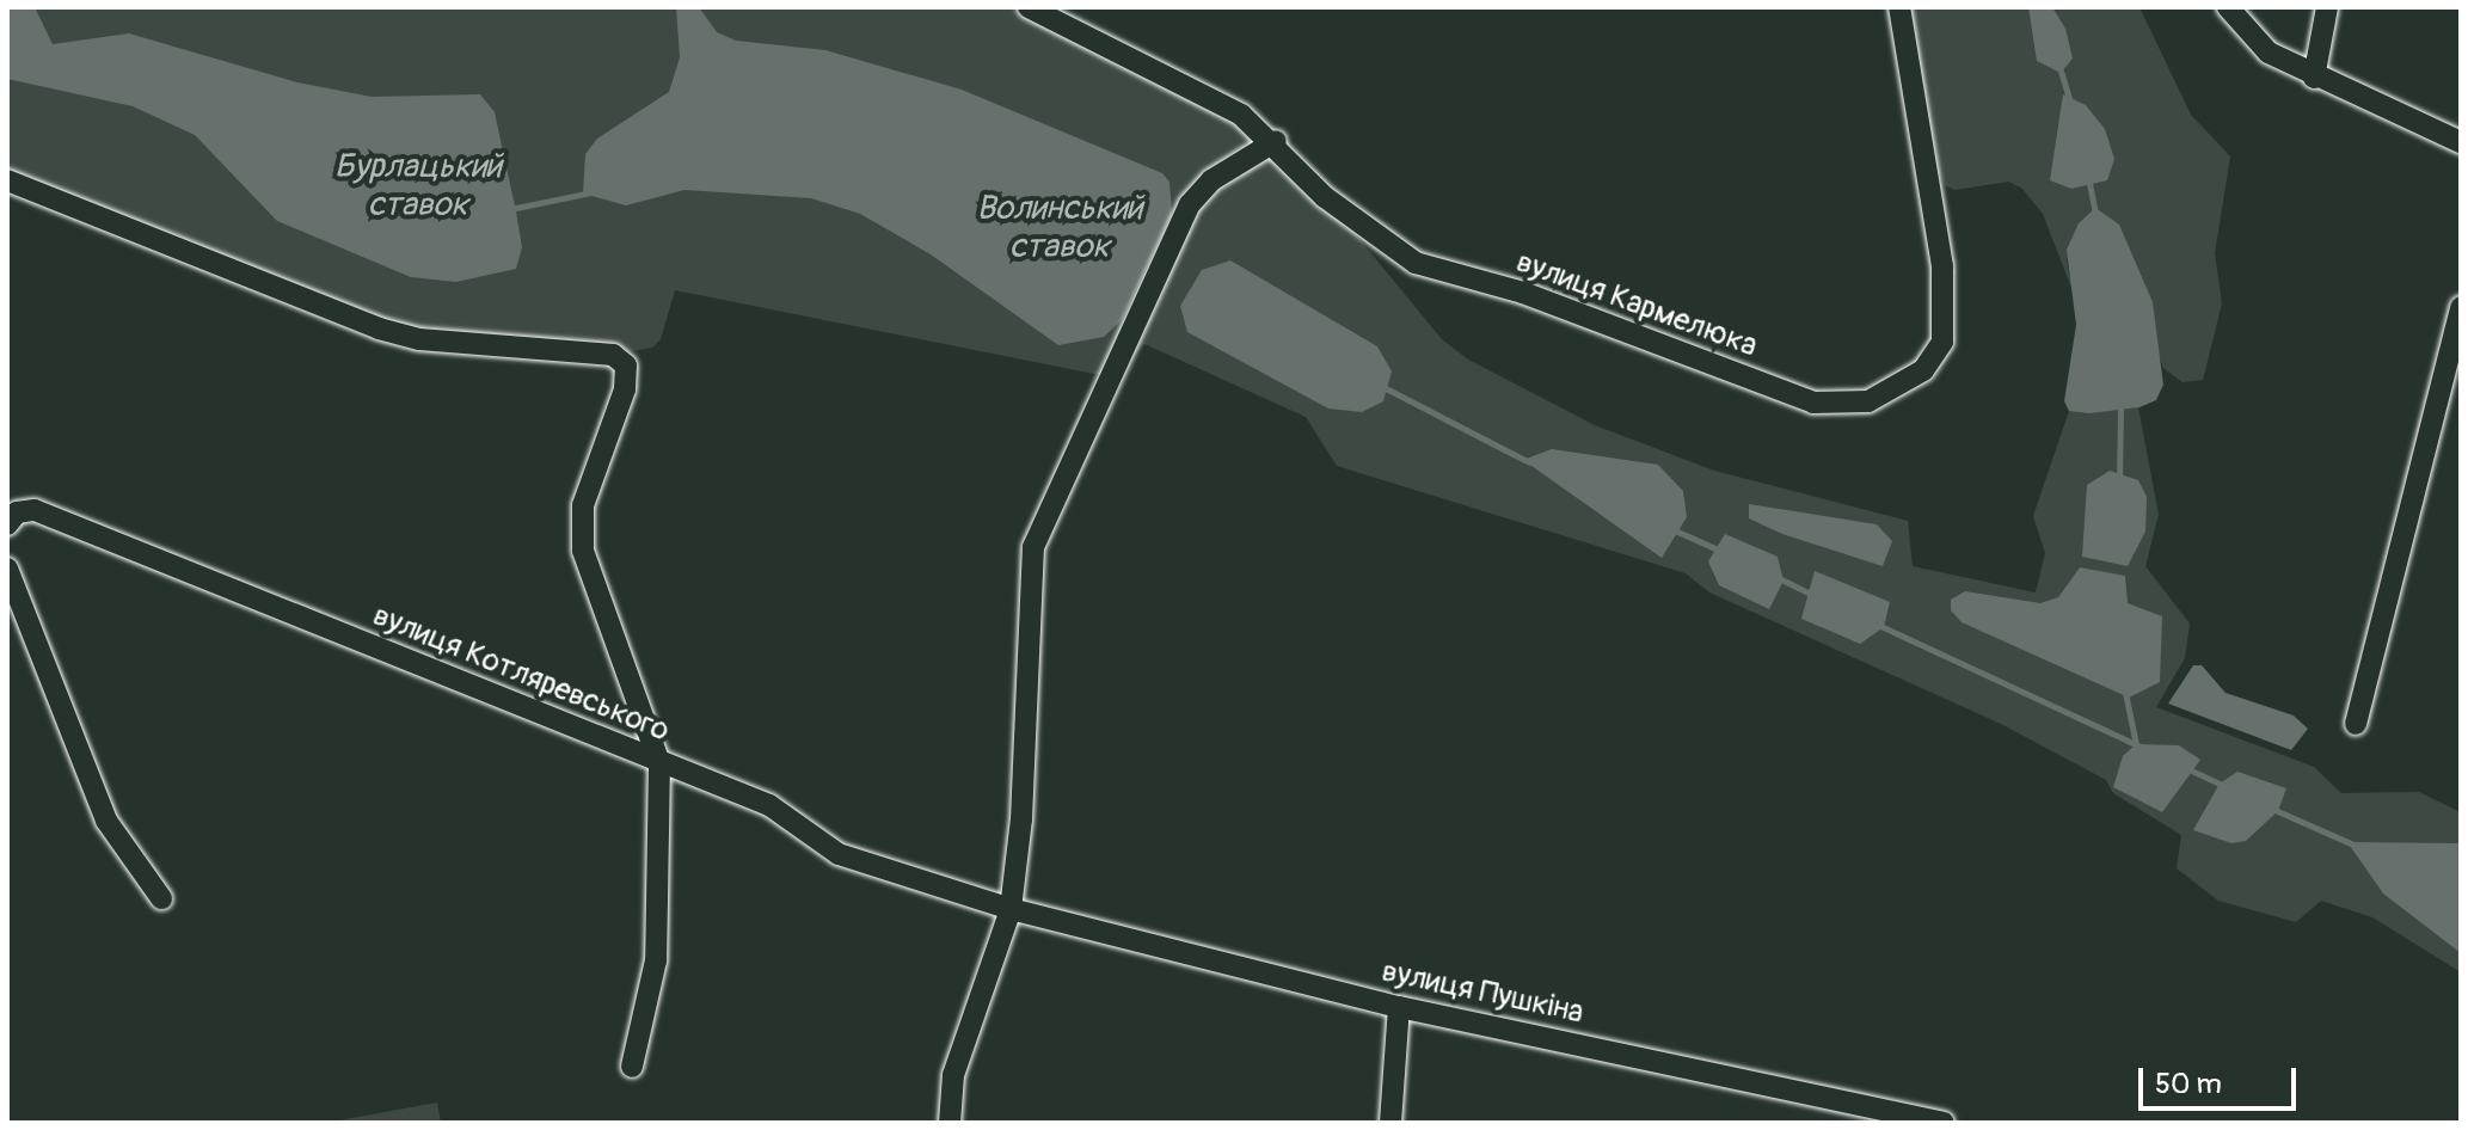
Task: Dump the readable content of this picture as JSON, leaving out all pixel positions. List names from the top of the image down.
{
  "streets": {
    "street": ["вулиця Кармелюка", "вулиця Котляревського", "вулиця Пушкіна"]
  },
  "crossings": [
    ["вулиця Котляревського", "вулиця Пушкіна"]
  ],
  "water": ["Бурлацький ставок", "Волинський ставок"],
  "scale_bar": "50 m"
}
